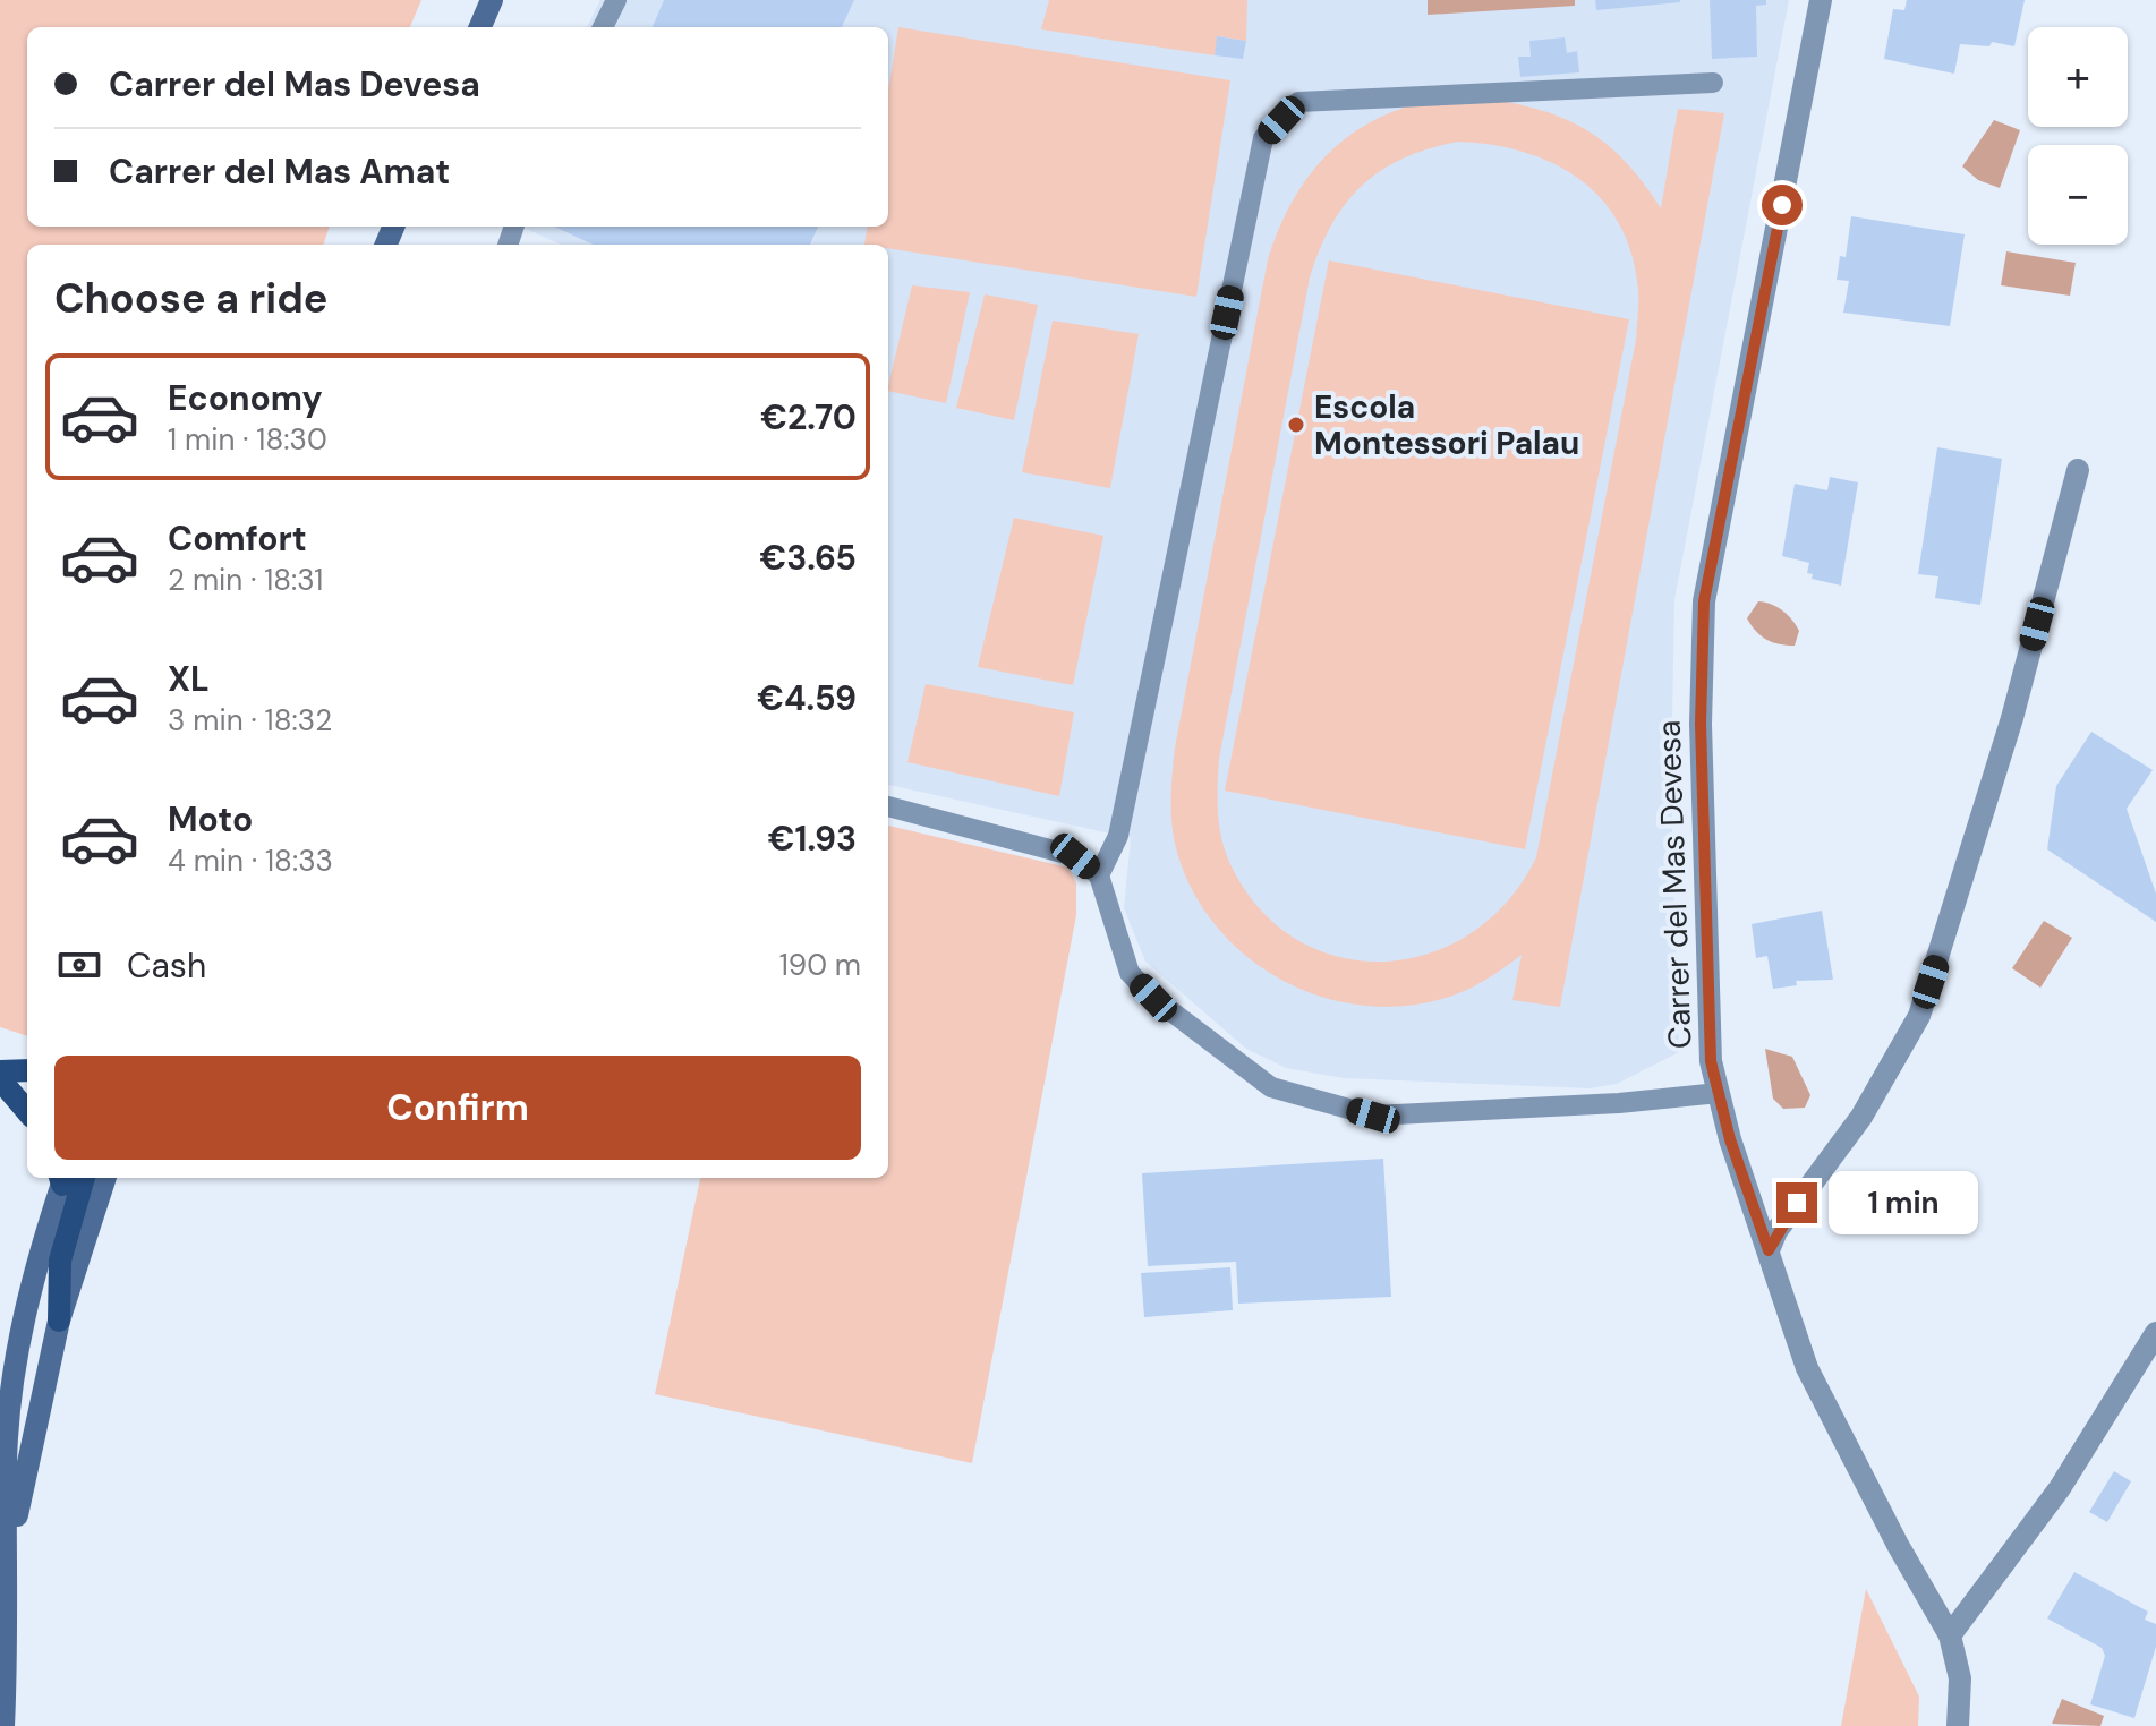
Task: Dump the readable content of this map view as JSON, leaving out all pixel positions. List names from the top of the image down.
{
  "streets": {
    "street": ["Carrer del Mas Devesa"]
  },
  "places": ["Escola Montessori Palau"],
  "page": {
    "map_buttons": ["+", "−"],
    "banner": ["Carrer del Mas Devesa", "Carrer del Mas Amat"],
    "heading": "Choose a ride",
    "list": [
      {
        "name": "Economy",
        "note": "1 min · 18:30",
        "value": "€2.70"
      },
      {
        "name": "Comfort",
        "note": "2 min · 18:31",
        "value": "€3.65"
      },
      {
        "name": "XL",
        "note": "3 min · 18:32",
        "value": "€4.59"
      },
      {
        "name": "Moto",
        "note": "4 min · 18:33",
        "value": "€1.93"
      }
    ],
    "pay": ["Cash", "190 m"],
    "buttons": "Confirm",
    "bubble": "1 min"
  }
}
